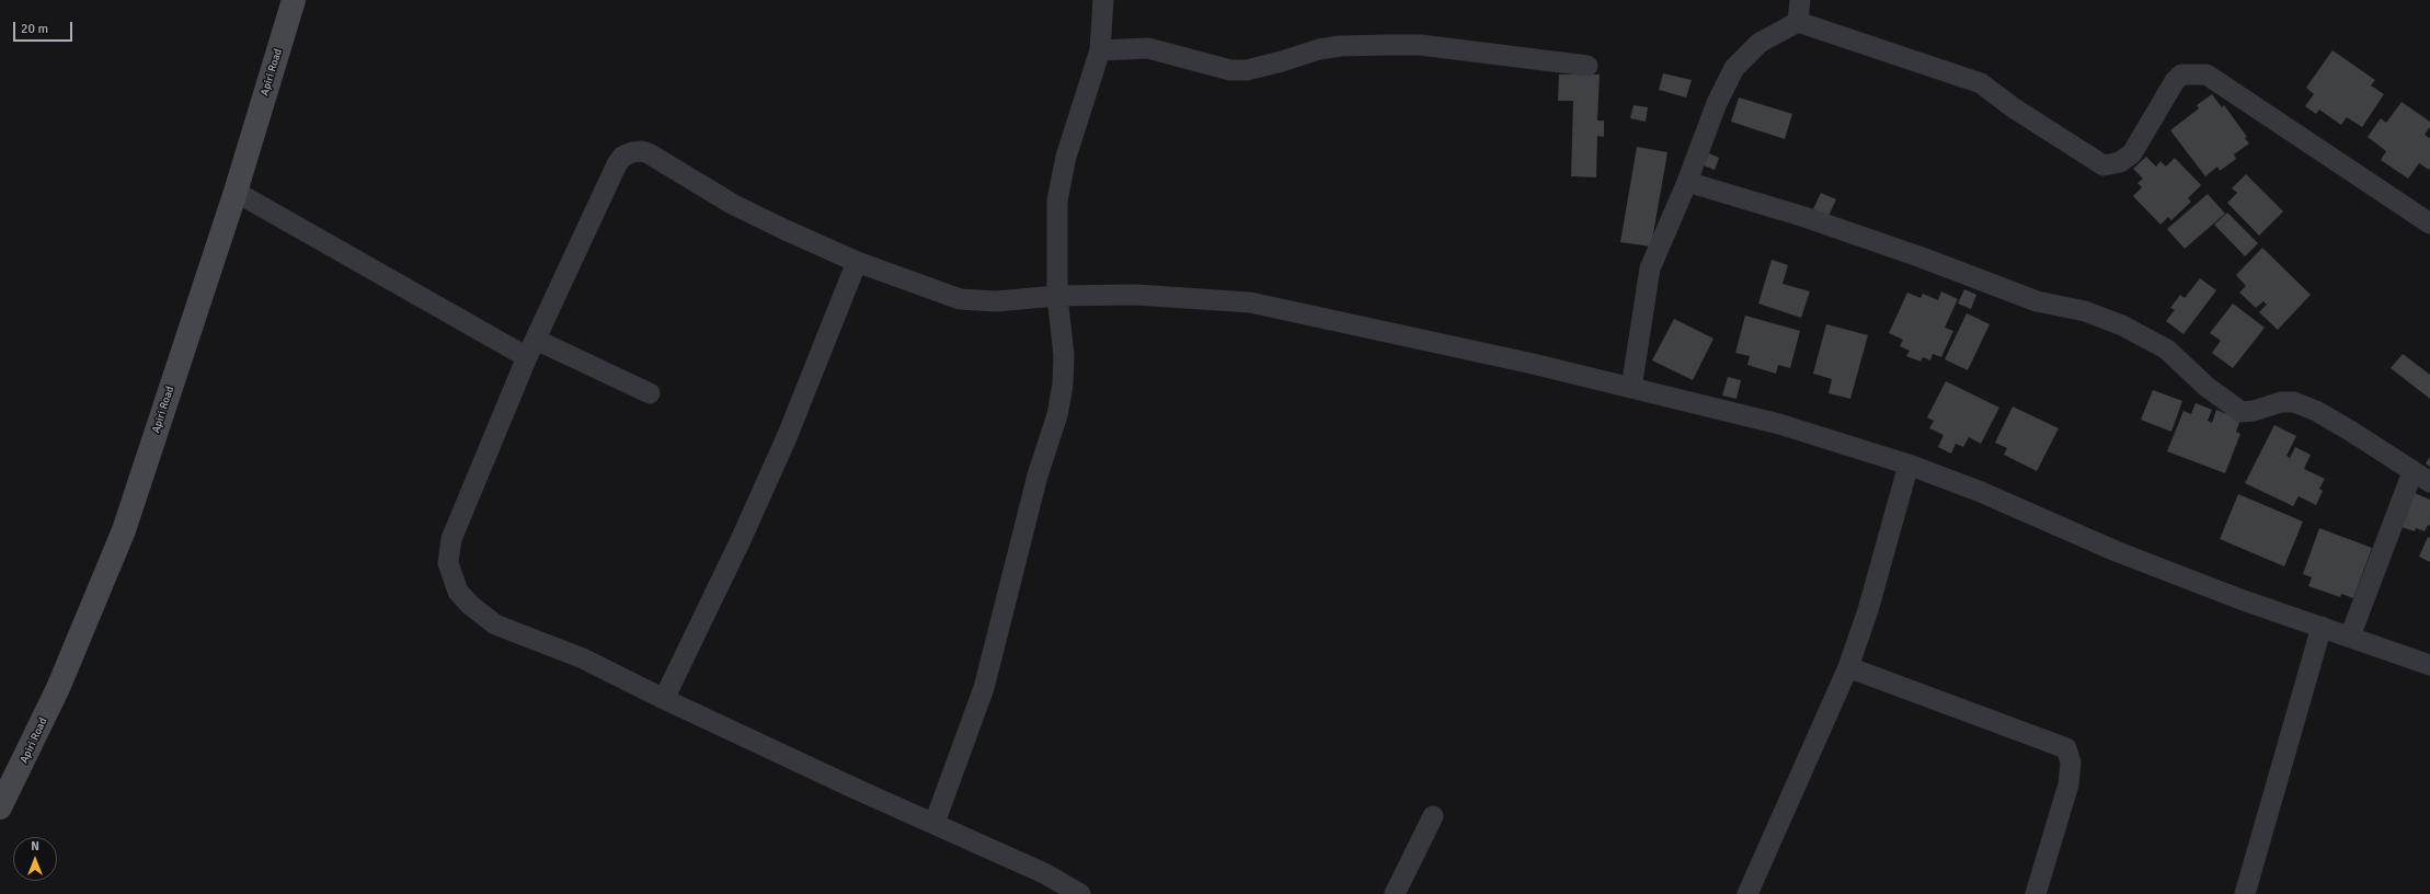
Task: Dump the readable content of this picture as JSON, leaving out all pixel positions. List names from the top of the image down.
{
  "streets": {
    "street": ["Apiri Road"]
  },
  "scale_bar": "20 m",
  "north": "top"
}
